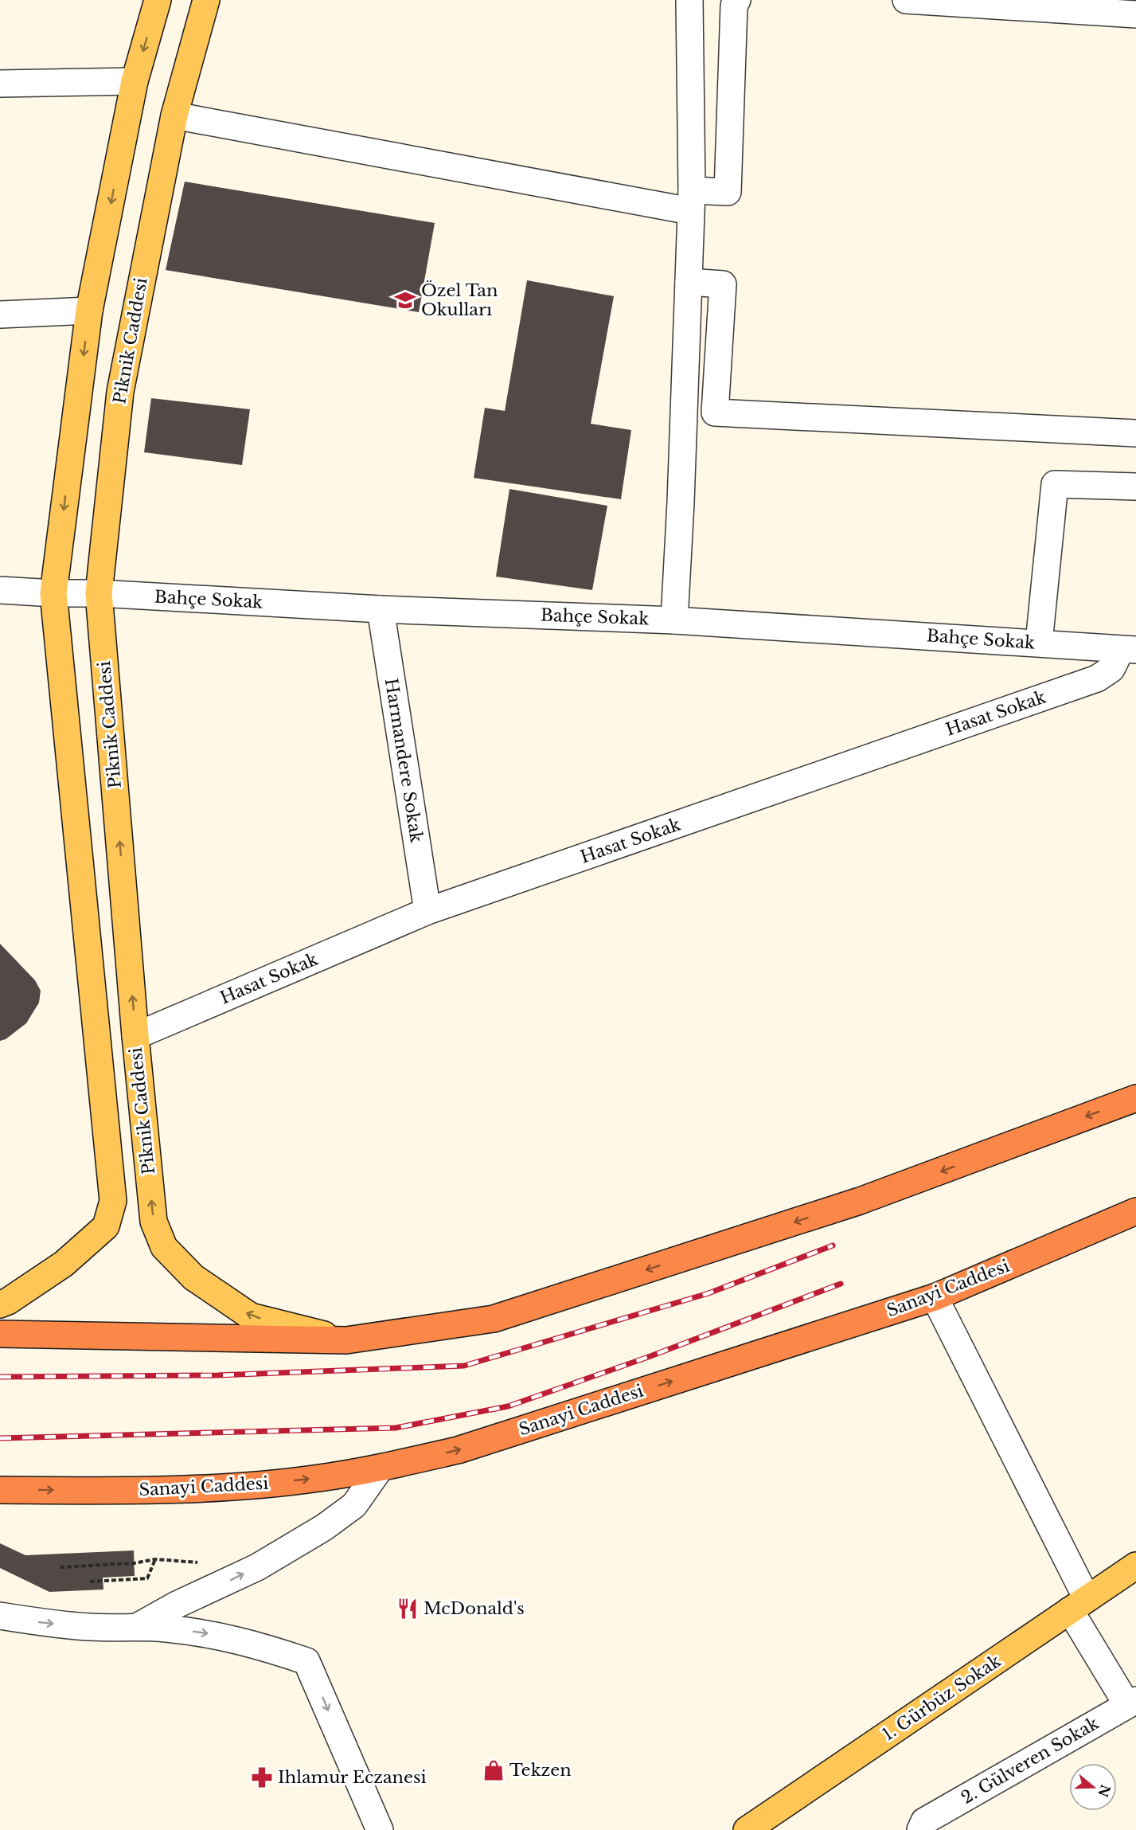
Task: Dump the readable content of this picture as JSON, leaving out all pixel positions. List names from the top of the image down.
{
  "streets": {
    "highway": ["Sanayi Caddesi"],
    "main road": ["Piknik Caddesi", "1. Gürbüz Sokak"],
    "street": [
      "Bahçe Sokak",
      "Hasat Sokak",
      "Harmandere Sokak",
      "2. Gülveren Sokak"
    ]
  },
  "crossings": [
    ["Piknik Caddesi", "Bahçe Sokak"],
    ["Piknik Caddesi", "Hasat Sokak"],
    ["Bahçe Sokak", "Hasat Sokak"],
    ["Bahçe Sokak", "Harmandere Sokak"],
    ["Hasat Sokak", "Harmandere Sokak"]
  ],
  "one_way": ["Piknik Caddesi"],
  "places": {
    "school or university": ["Özel Tan Okulları"],
    "restaurant": ["McDonald's"],
    "shop": ["Tekzen"],
    "pharmacy": ["Ihlamur Eczanesi"]
  },
  "north": "right"
}
